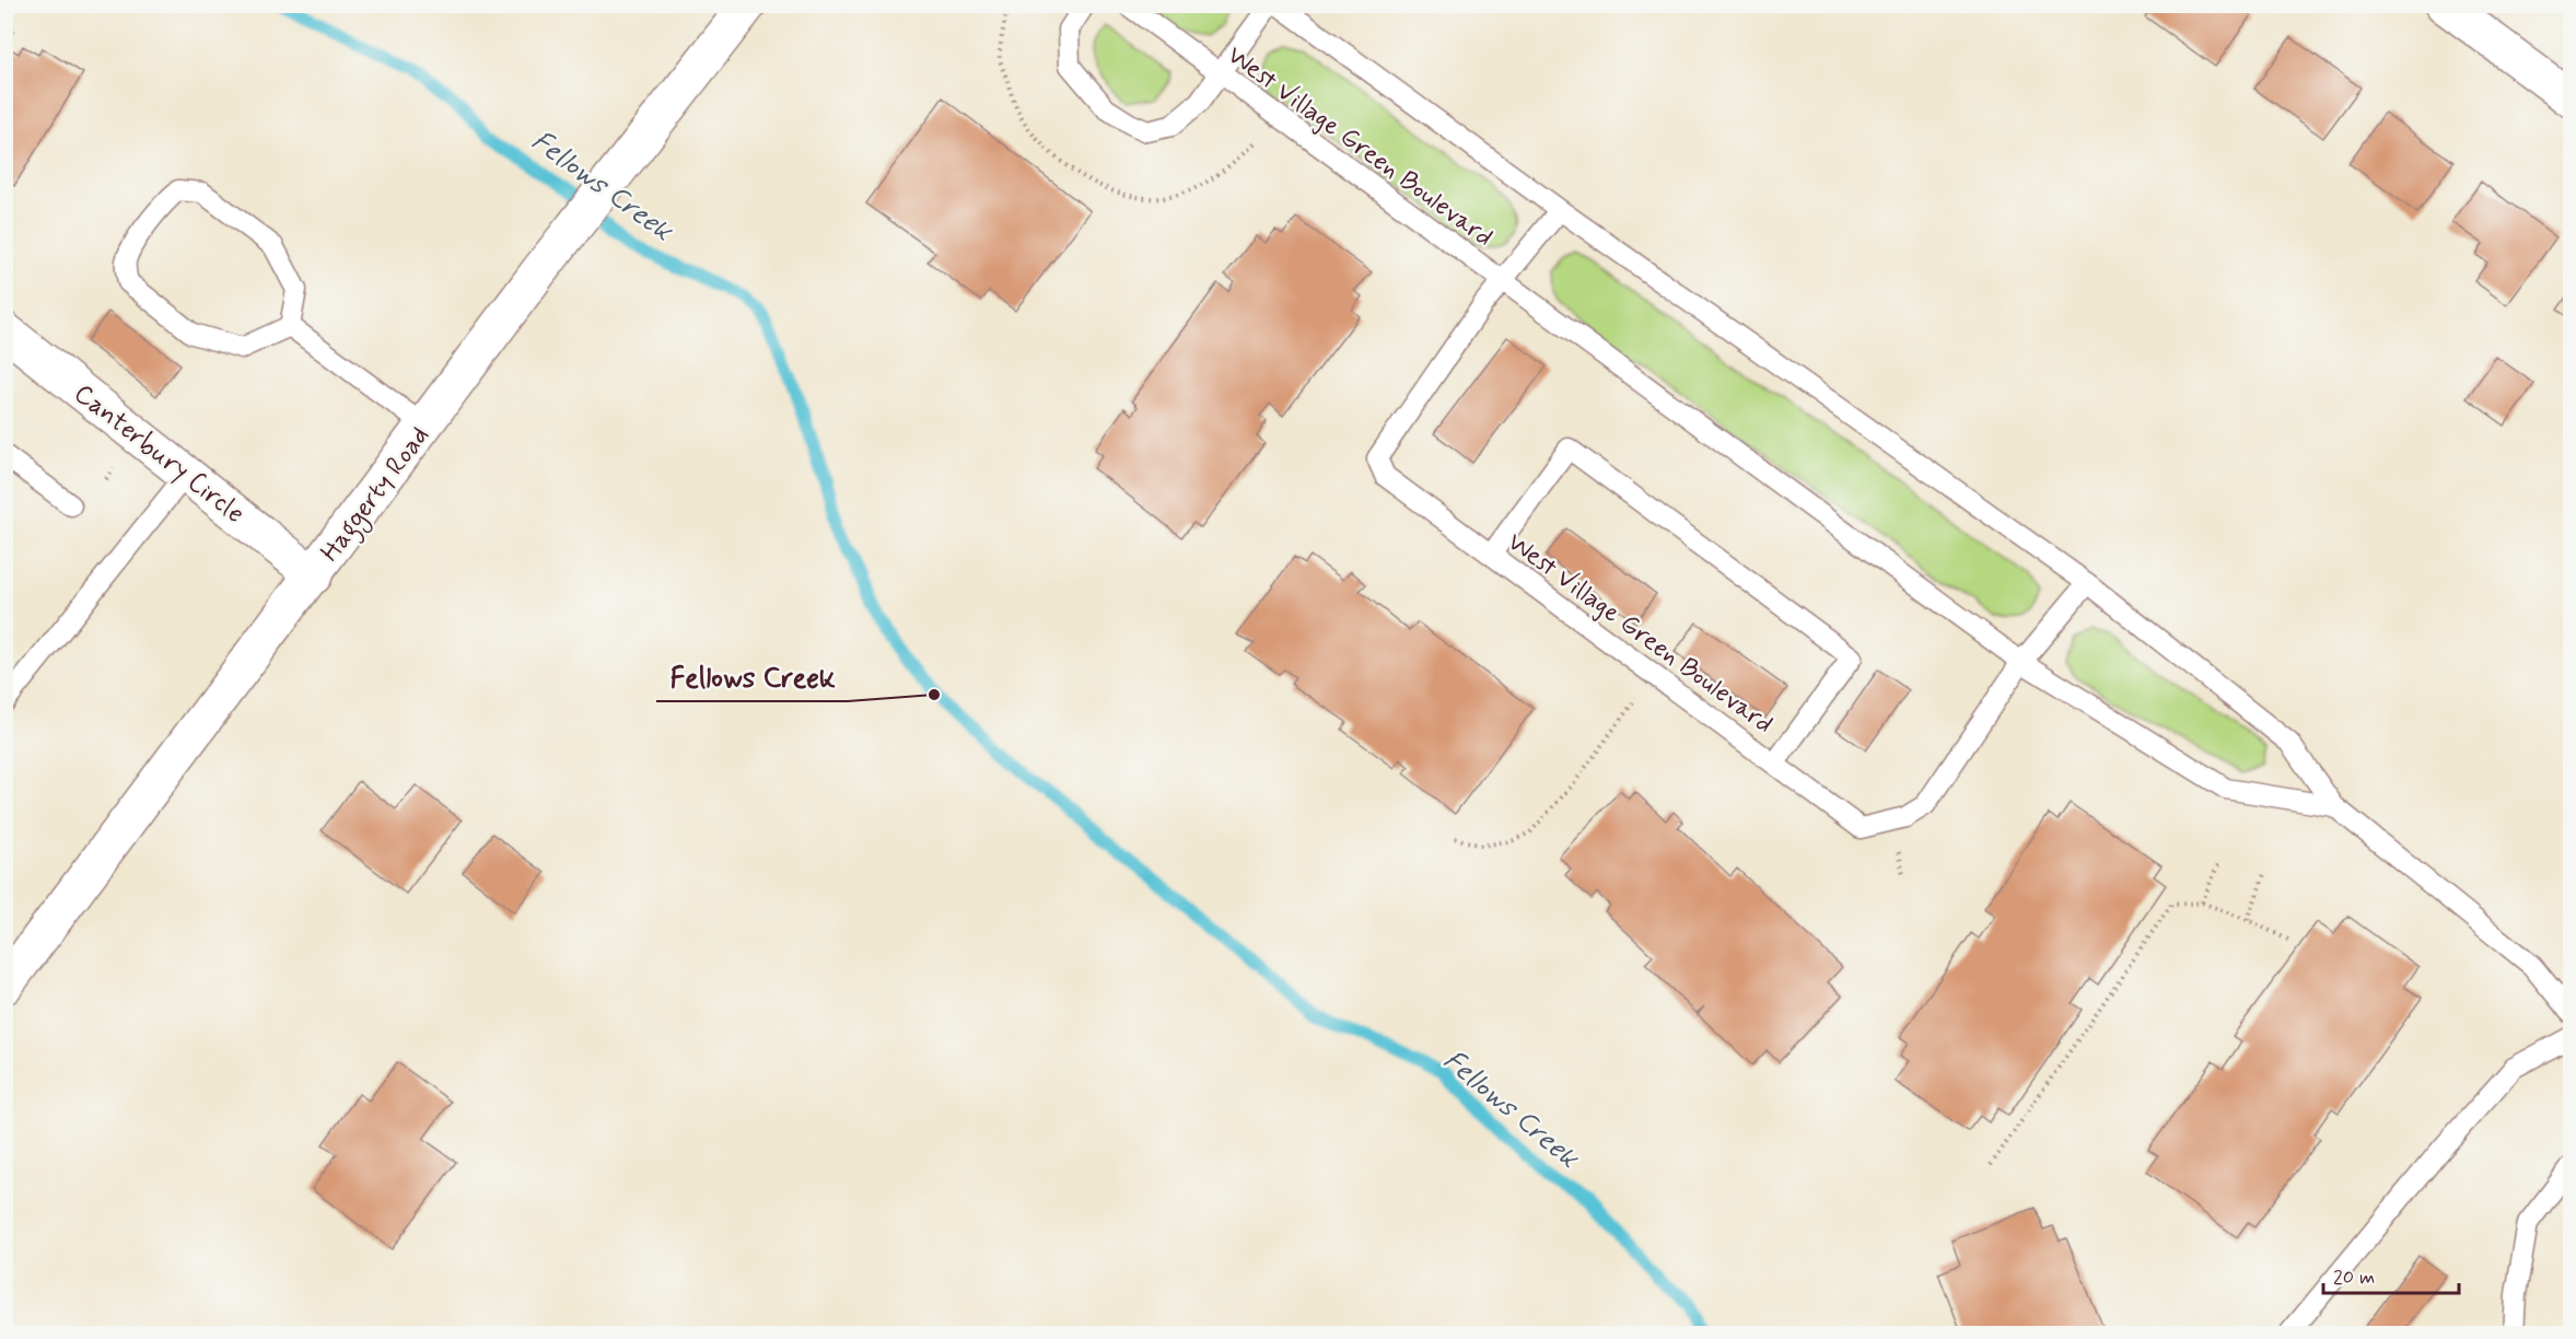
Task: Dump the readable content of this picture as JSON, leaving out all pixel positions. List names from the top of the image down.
{
  "streets": {
    "main road": ["Canterbury Circle", "Haggerty Road"],
    "lane": ["West Village Green Boulevard"]
  },
  "crossings": [
    ["Canterbury Circle", "Haggerty Road"]
  ],
  "water": ["Fellows Creek"],
  "places": ["Fellows Creek"],
  "scale_bar": "20 m"
}
